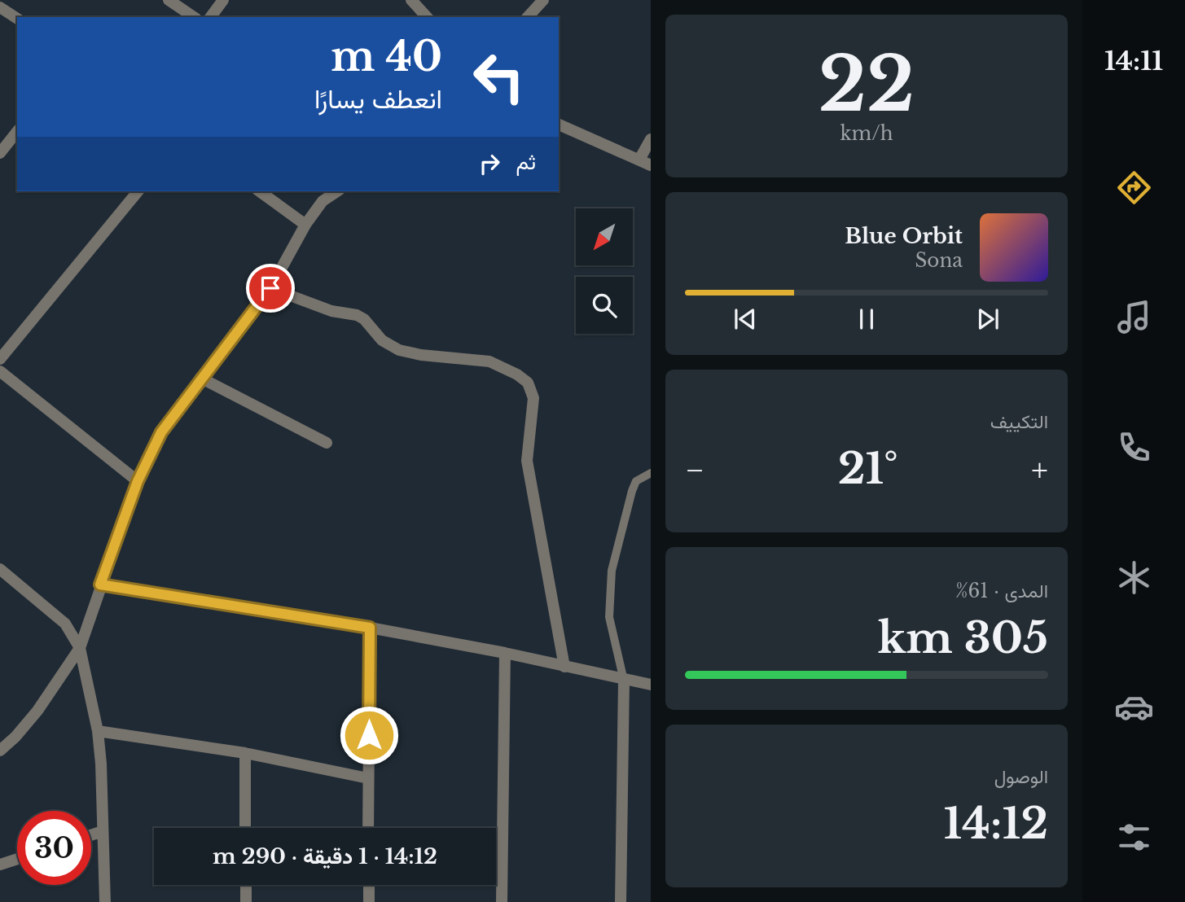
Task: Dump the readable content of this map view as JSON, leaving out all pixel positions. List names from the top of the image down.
{
  "north": "bottom left",
  "page": {
    "tabs": "14:11",
    "tile": [
      ["22", "km/h"],
      "التكييف",
      ["المدى · 61%", "305 km"],
      ["الوصول", "14:12"]
    ],
    "turn": ["40 m", "انعطف يسارًا"],
    "then": "ثم",
    "song": ["Blue Orbit", "Sona"],
    "heat": ["−", "21°", "+"],
    "limit": "30",
    "trip": "14:12 · 1 دقيقة · 290 m"
  }
}
